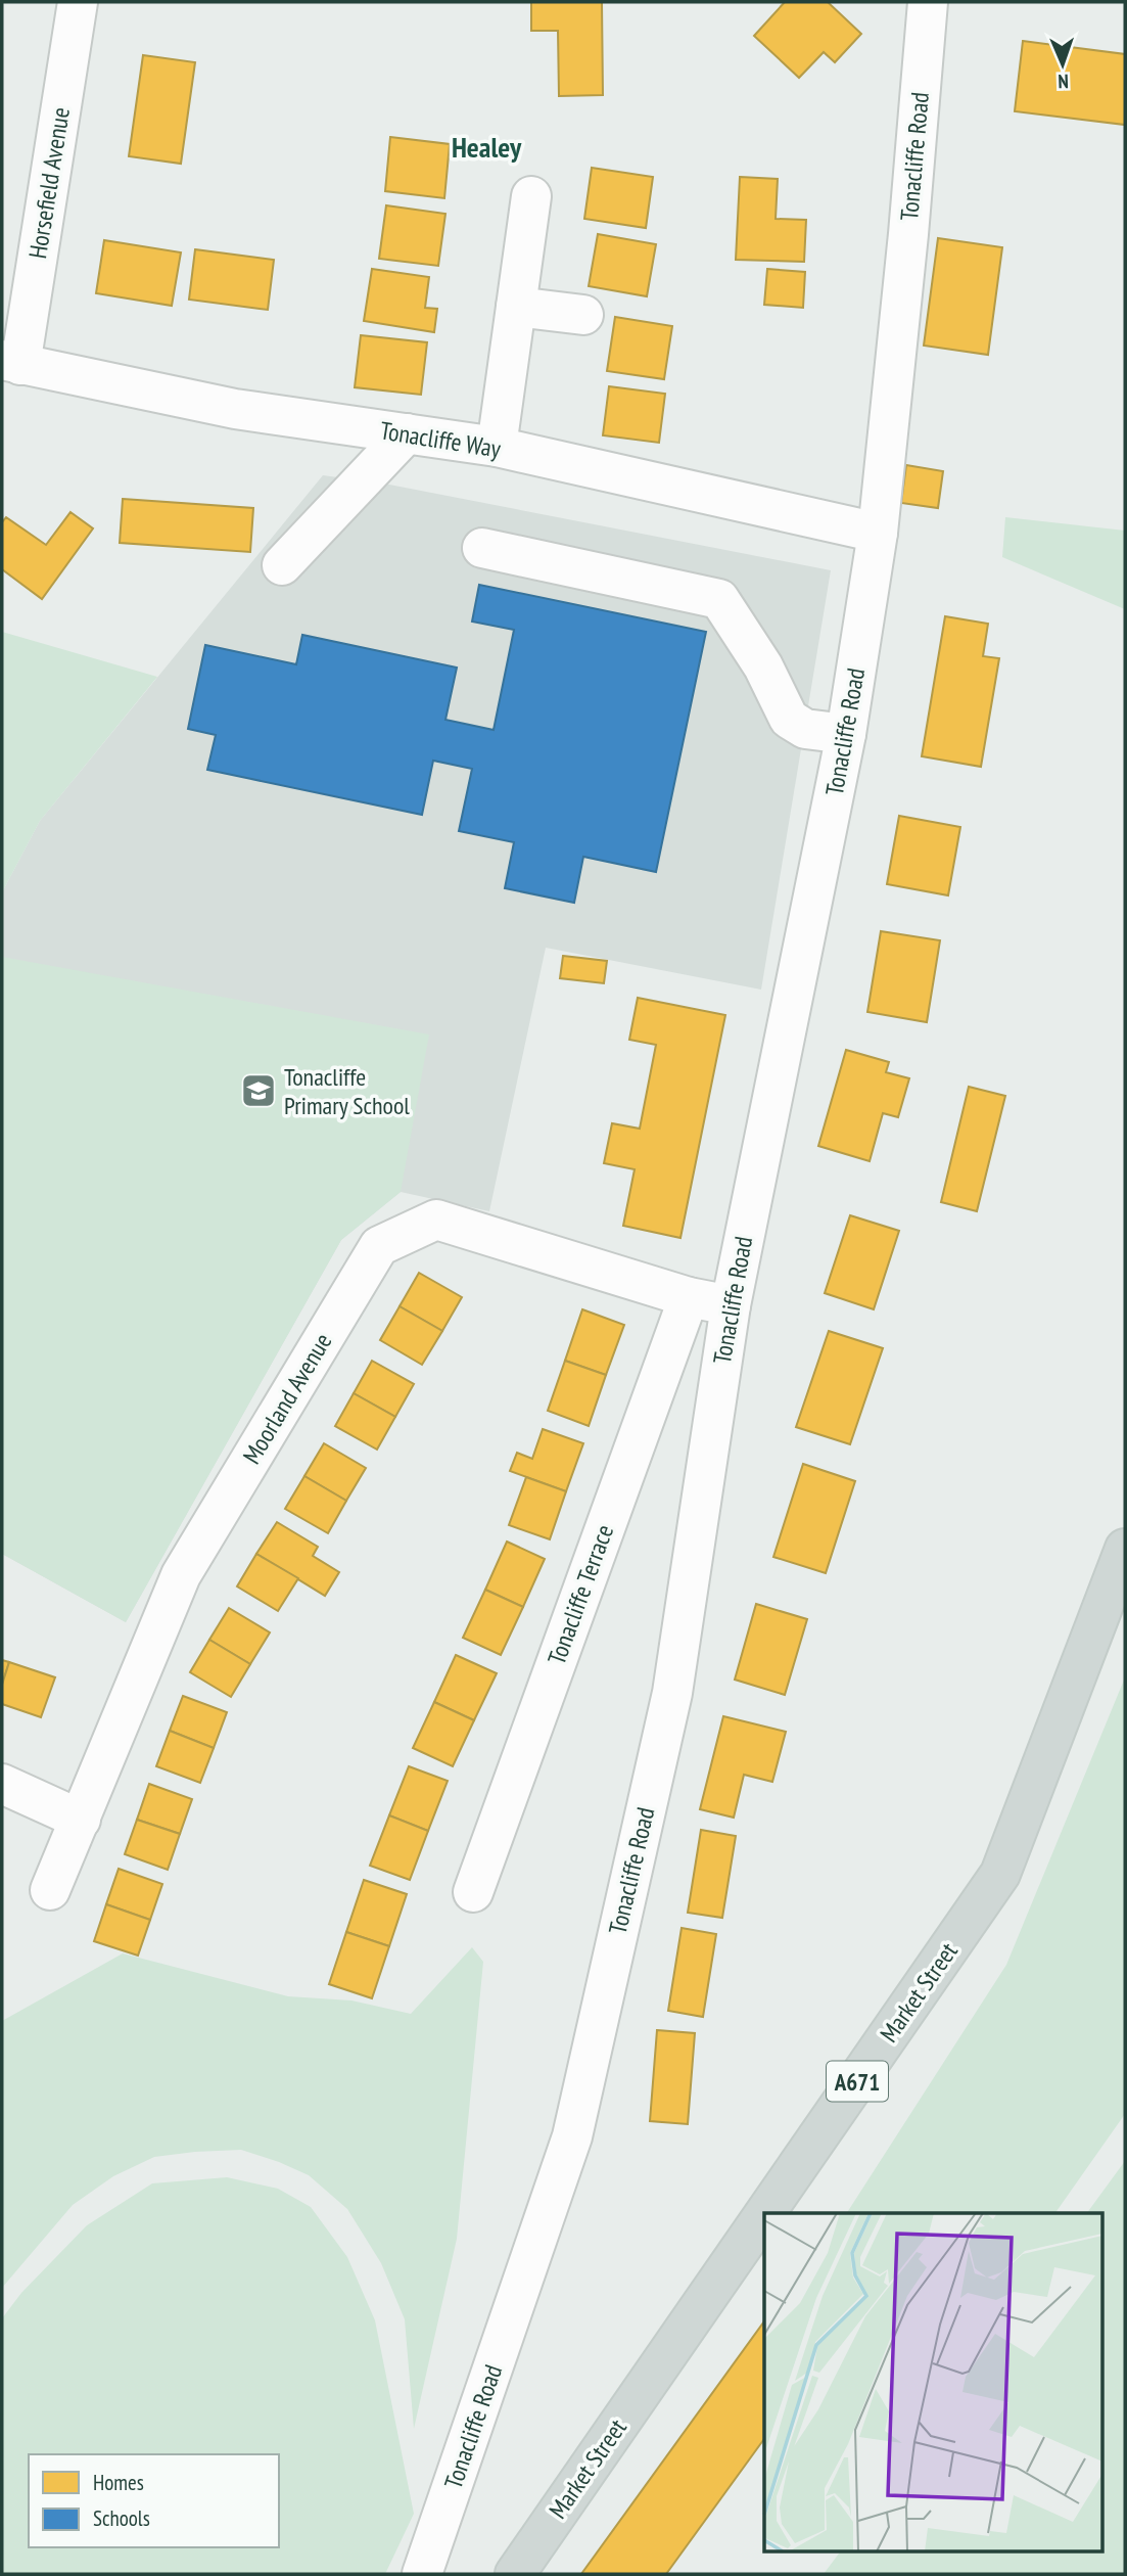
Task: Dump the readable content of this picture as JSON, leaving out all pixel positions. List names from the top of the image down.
{
  "streets": {
    "main road": ["Market Street", "A671"],
    "street": [
      "Tonacliffe Road",
      "Horsefield Avenue",
      "Tonacliffe Way",
      "Moorland Avenue",
      "Tonacliffe Terrace"
    ]
  },
  "crossings": [
    ["Tonacliffe Road", "Tonacliffe Way"],
    ["Tonacliffe Road", "Moorland Avenue"],
    ["Horsefield Avenue", "Tonacliffe Way"],
    ["Moorland Avenue", "Tonacliffe Terrace"]
  ],
  "districts": ["Healey"],
  "places": {
    "school or university": ["Tonacliffe Primary School"]
  },
  "legend": ["Homes", "Schools"],
  "north": "bottom"
}
